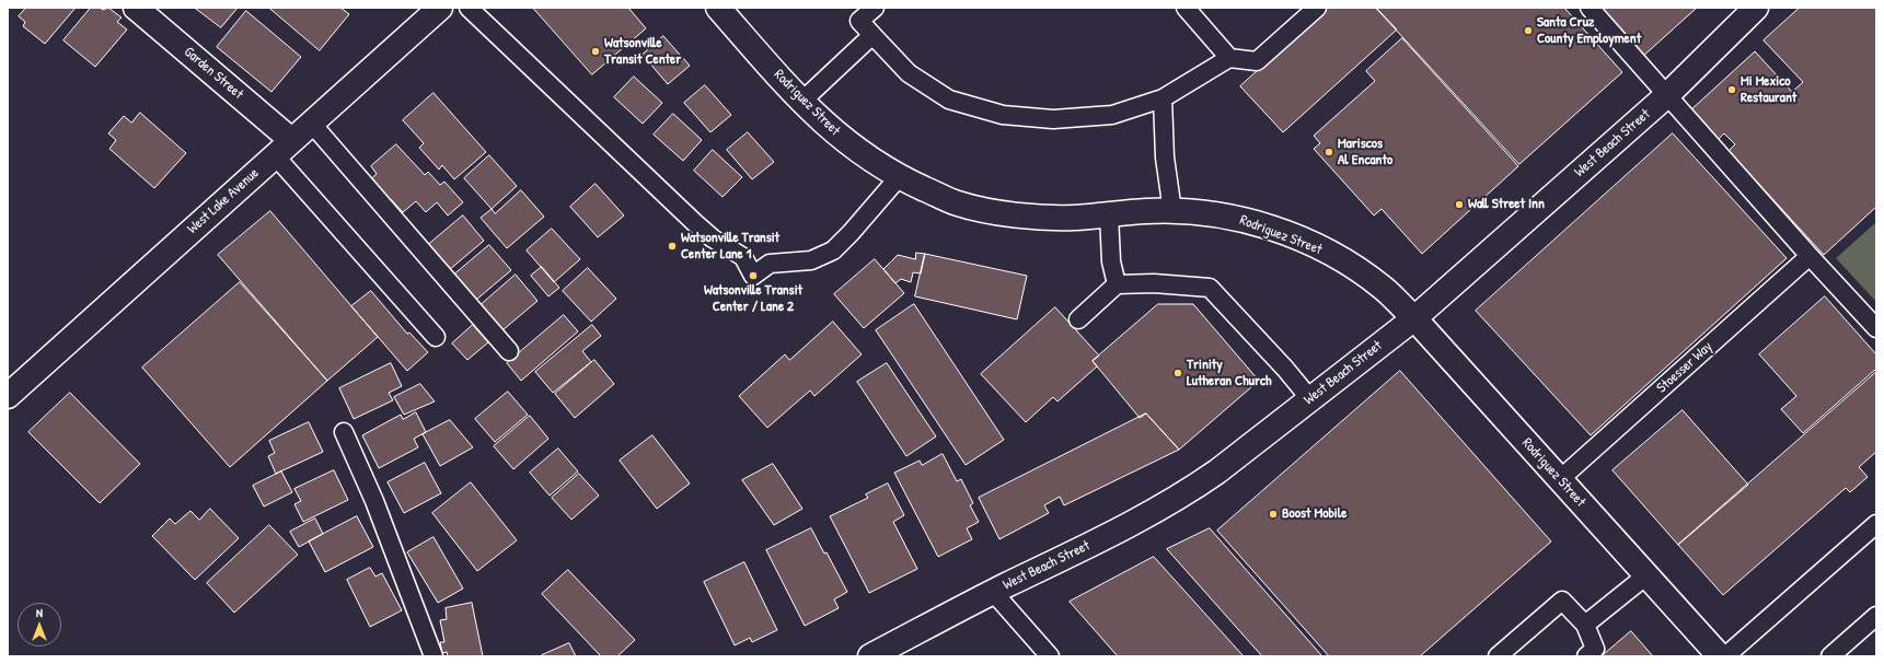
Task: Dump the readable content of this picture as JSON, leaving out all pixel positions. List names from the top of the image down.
{
  "streets": {
    "street": [
      "Garden Street",
      "Rodriguez Street",
      "West Beach Street",
      "West Lake Avenue"
    ],
    "lane": ["Stoesser Way"]
  },
  "crossings": [
    ["Garden Street", "West Lake Avenue"],
    ["Rodriguez Street", "West Beach Street"],
    ["Rodriguez Street", "Stoesser Way"]
  ],
  "places": [
    "Santa Cruz County Employment",
    "Watsonville Transit Center",
    "Mi Mexico Restaurant",
    "Mariscos Al Encanto",
    "Wall Street Inn",
    "Watsonville Transit Center Lane 1",
    "Watsonville Transit Center / Lane 2",
    "Trinity Lutheran Church",
    "Boost Mobile"
  ],
  "north": "top"
}
